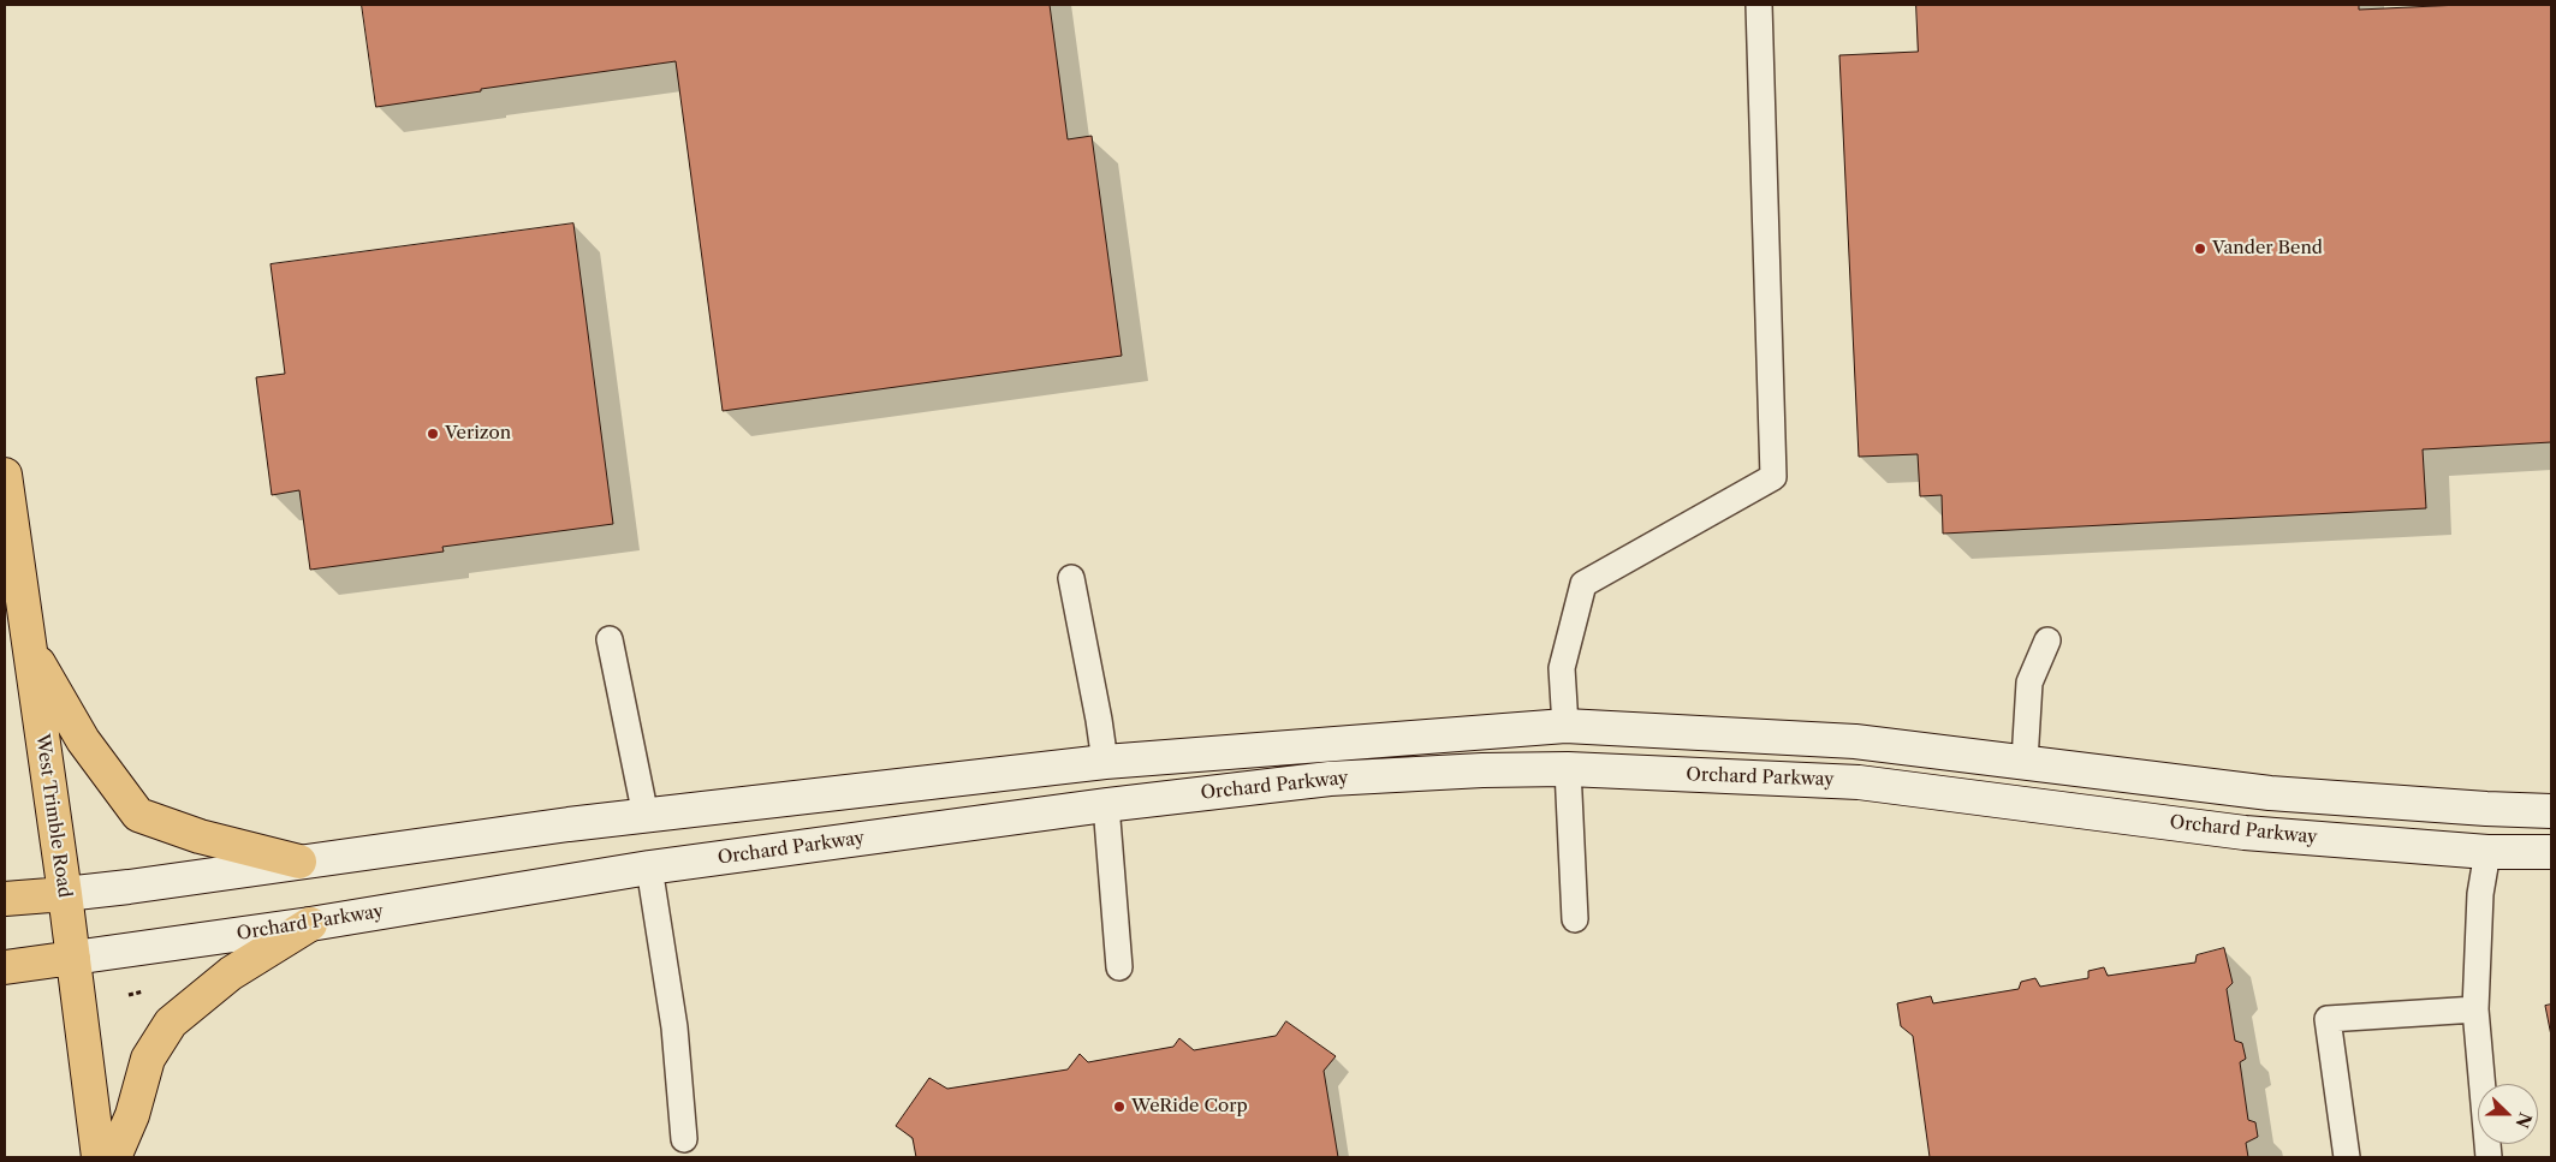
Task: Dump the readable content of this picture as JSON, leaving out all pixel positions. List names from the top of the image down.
{
  "streets": {
    "main road": ["Orchard Parkway", "West Trimble Road"]
  },
  "crossings": [
    ["Orchard Parkway", "West Trimble Road"]
  ],
  "places": ["Vander Bend", "Verizon", "WeRide Corp"],
  "north": "right"
}
